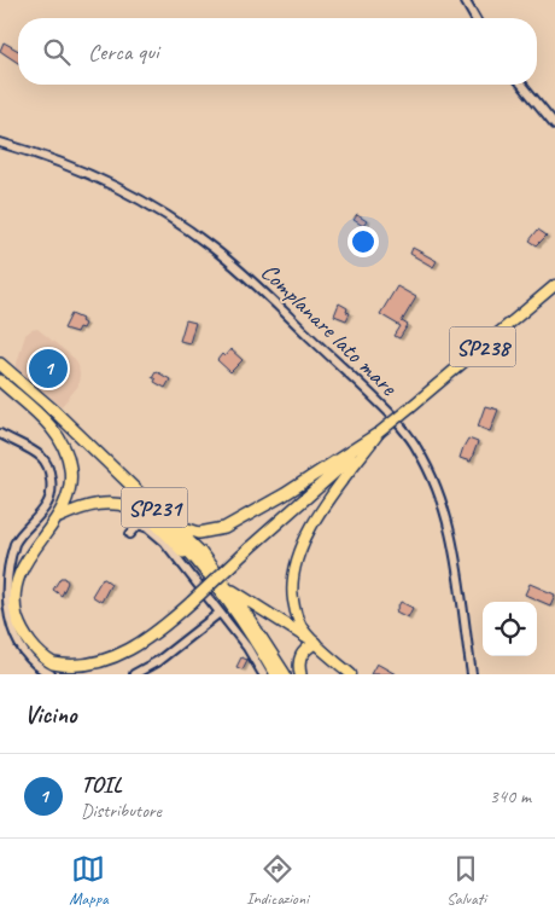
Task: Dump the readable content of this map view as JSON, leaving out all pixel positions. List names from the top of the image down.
{
  "streets": {
    "highway": ["SP238", "SP231"],
    "street": ["Complanare lato mare"]
  },
  "page": {
    "search": "Cerca qui",
    "pins": "1",
    "heading": "Vicino",
    "list": [
      {
        "mark": "1",
        "name": "TOIL",
        "note": "Distributore",
        "value": "340 m"
      }
    ],
    "nav": ["Mappa", "Indicazioni", "Salvati"]
  }
}
